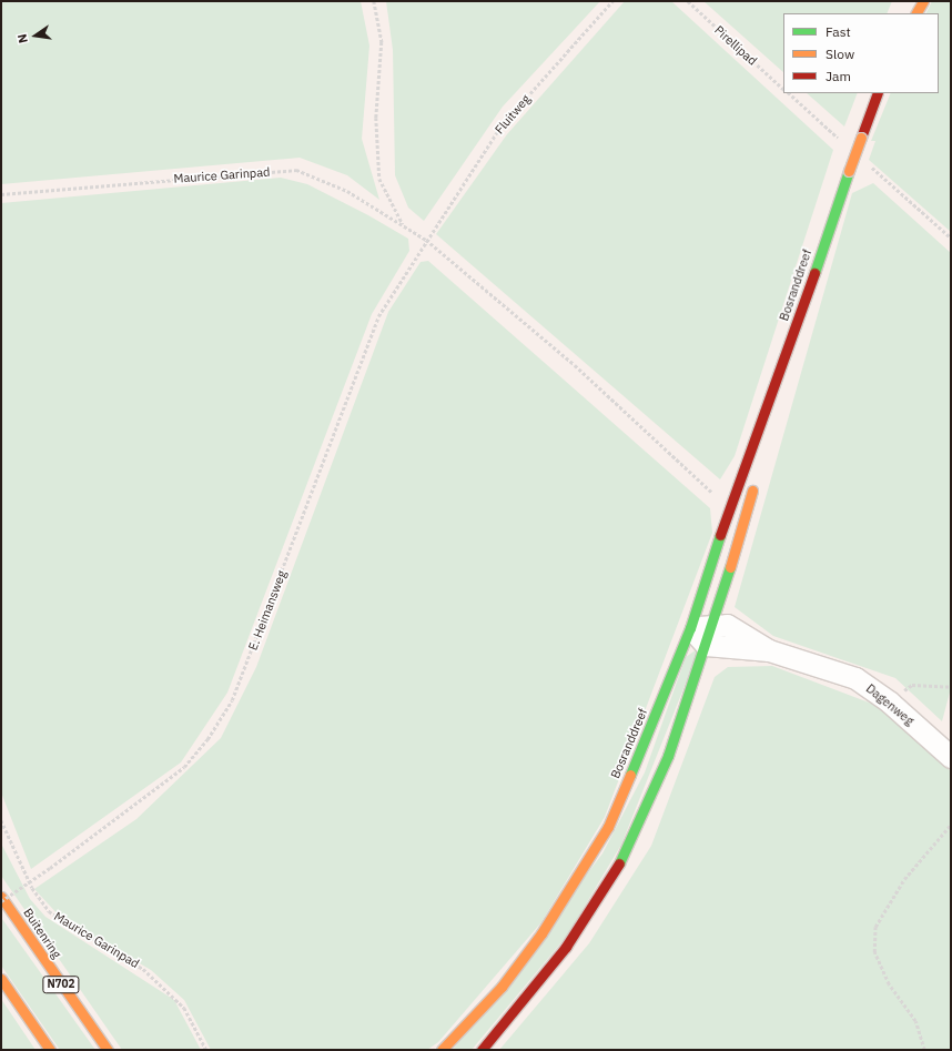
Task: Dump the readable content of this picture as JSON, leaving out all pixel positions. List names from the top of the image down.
{
  "streets": {
    "main road": ["Bosranddreef", "Buitenring", "N702"],
    "street": ["Dagenweg"],
    "path": [
      "Pirellipad",
      "Fluitweg",
      "Maurice Garinpad",
      "E. Heimansweg"
    ]
  },
  "crossings": [
    ["Fluitweg", "Maurice Garinpad"],
    ["Fluitweg", "E. Heimansweg"],
    ["Maurice Garinpad", "Bosranddreef"],
    ["Maurice Garinpad", "E. Heimansweg"],
    ["Bosranddreef", "Dagenweg"]
  ],
  "legend": ["Fast", "Slow", "Jam"],
  "north": "left"
}
